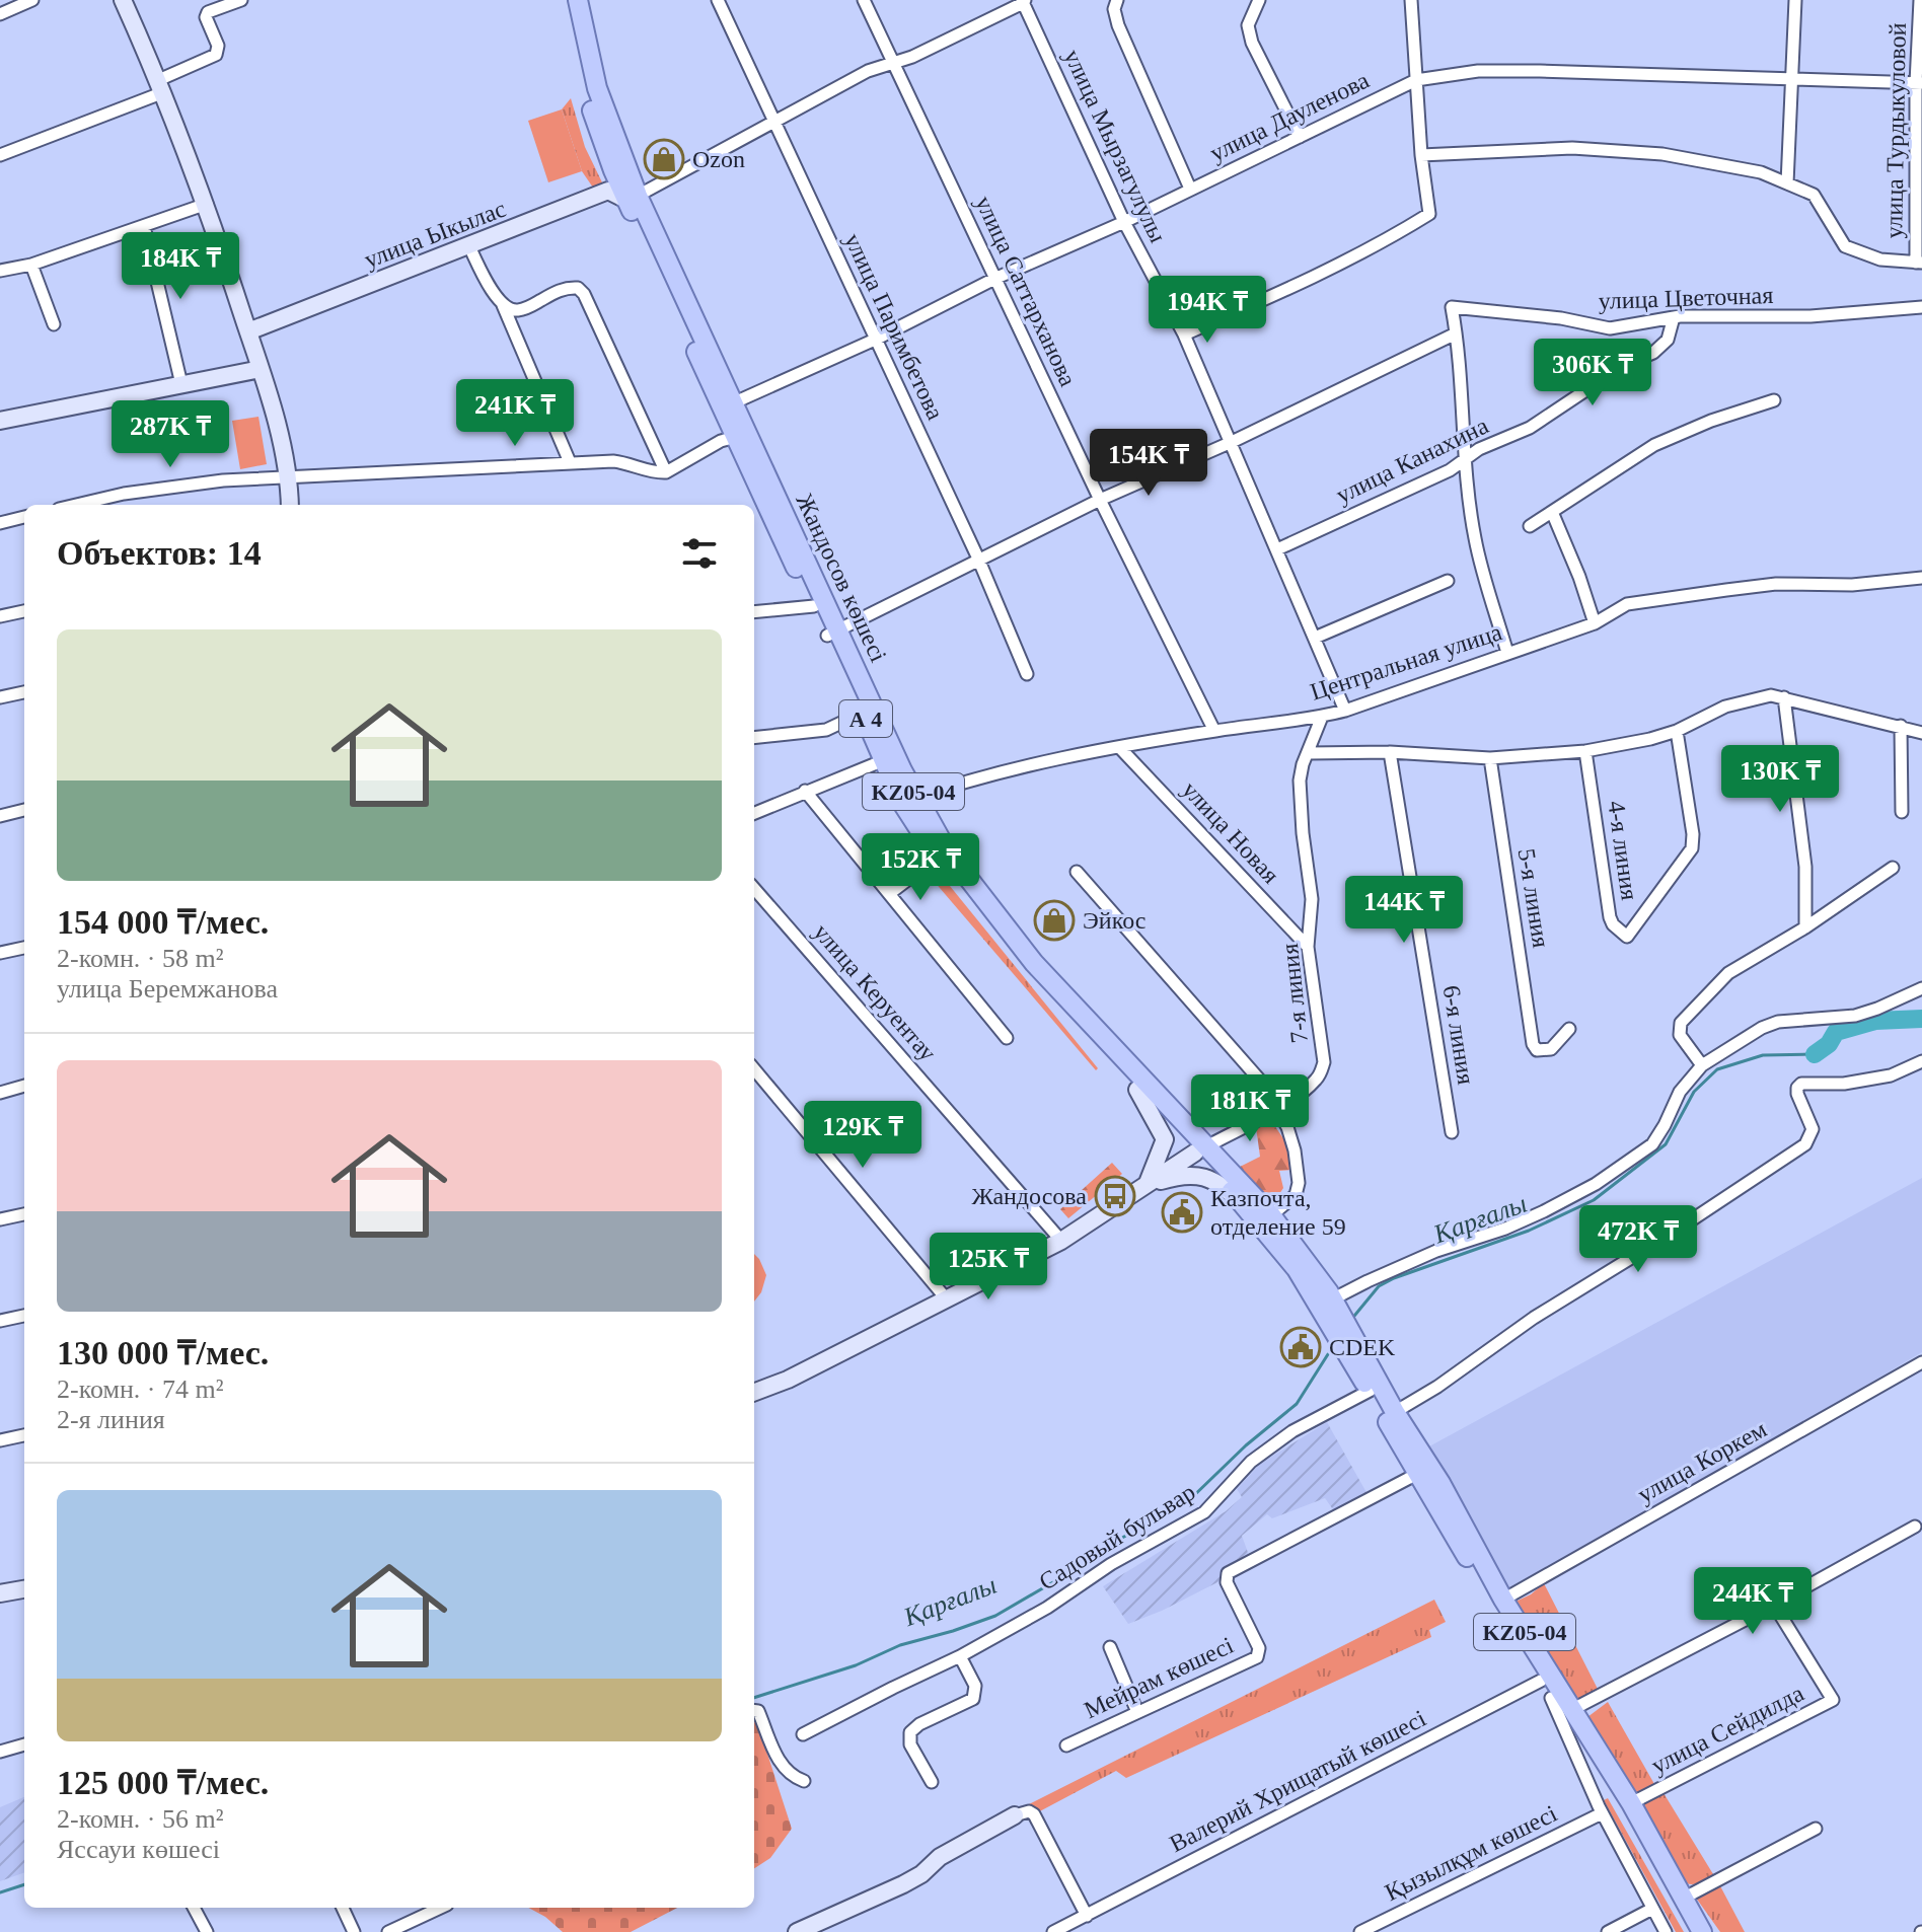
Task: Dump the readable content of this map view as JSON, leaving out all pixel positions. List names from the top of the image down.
{
  "streets": {
    "main road": ["Жандосов көшесі", "А 4", "KZ05-04"],
    "street": [
      "улица Дауленова",
      "улица Турдыкуловой",
      "улица Мырзагулулы",
      "улица Ыкылас",
      "улица Саттарханова",
      "улица Цветочная",
      "улица Паримбетова",
      "улица Канахина",
      "Центральная улица",
      "улица Новая",
      "4-я линия",
      "5-я линия",
      "улица Керуентау",
      "7-я линия",
      "6-я линия",
      "улица Коркем",
      "Садовый бульвар",
      "Мейрам көшесі",
      "улица Сейдилда",
      "Валерий Хрищатый көшесі",
      "Қызылқұм көшесі"
    ]
  },
  "crossings": [
    ["улица Дауленова", "улица Турдыкуловой"],
    ["улица Дауленова", "улица Мырзагулулы"],
    ["улица Дауленова", "улица Саттарханова"],
    ["улица Дауленова", "улица Паримбетова"],
    ["улица Дауленова", "Жандосов көшесі"],
    ["улица Мырзагулулы", "улица Канахина"],
    ["улица Мырзагулулы", "Центральная улица"],
    ["улица Ыкылас", "Жандосов көшесі"],
    ["улица Саттарханова", "Центральная улица"],
    ["улица Цветочная", "улица Канахина"],
    ["Жандосов көшесі", "Центральная улица"],
    ["Жандосов көшесі", "KZ05-04"],
    ["Жандосов көшесі", "7-я линия"],
    ["Центральная улица", "улица Новая"],
    ["Центральная улица", "7-я линия"],
    ["KZ05-04", "7-я линия"],
    ["KZ05-04", "улица Коркем"],
    ["KZ05-04", "Садовый бульвар"],
    ["KZ05-04", "Мейрам көшесі"],
    ["KZ05-04", "улица Сейдилда"],
    ["KZ05-04", "Валерий Хрищатый көшесі"],
    ["улица Новая", "7-я линия"]
  ],
  "water": ["Қарғалы"],
  "places": {
    "shop": ["Ozon", "Эйкос"],
    "bus stop": ["Жандосова"],
    "public building": ["Казпочта, отделение 59", "CDEK"]
  },
  "page": {
    "price": [
      "184K ₸",
      "194K ₸",
      "306K ₸",
      "241K ₸",
      "287K ₸",
      "154K ₸",
      "130K ₸",
      "152K ₸",
      "144K ₸",
      "181K ₸",
      "129K ₸",
      "472K ₸",
      "125K ₸",
      "244K ₸"
    ],
    "heading": "Объектов: 14",
    "list": [
      {
        "name": "154 000 ₸/мес.",
        "note": "2-комн. · 58 m² · улица Беремжанова"
      },
      {
        "name": "130 000 ₸/мес.",
        "note": "2-комн. · 74 m² · 2-я линия"
      },
      {
        "name": "125 000 ₸/мес.",
        "note": "2-комн. · 56 m² · Яссауи көшесі"
      }
    ]
  }
}
